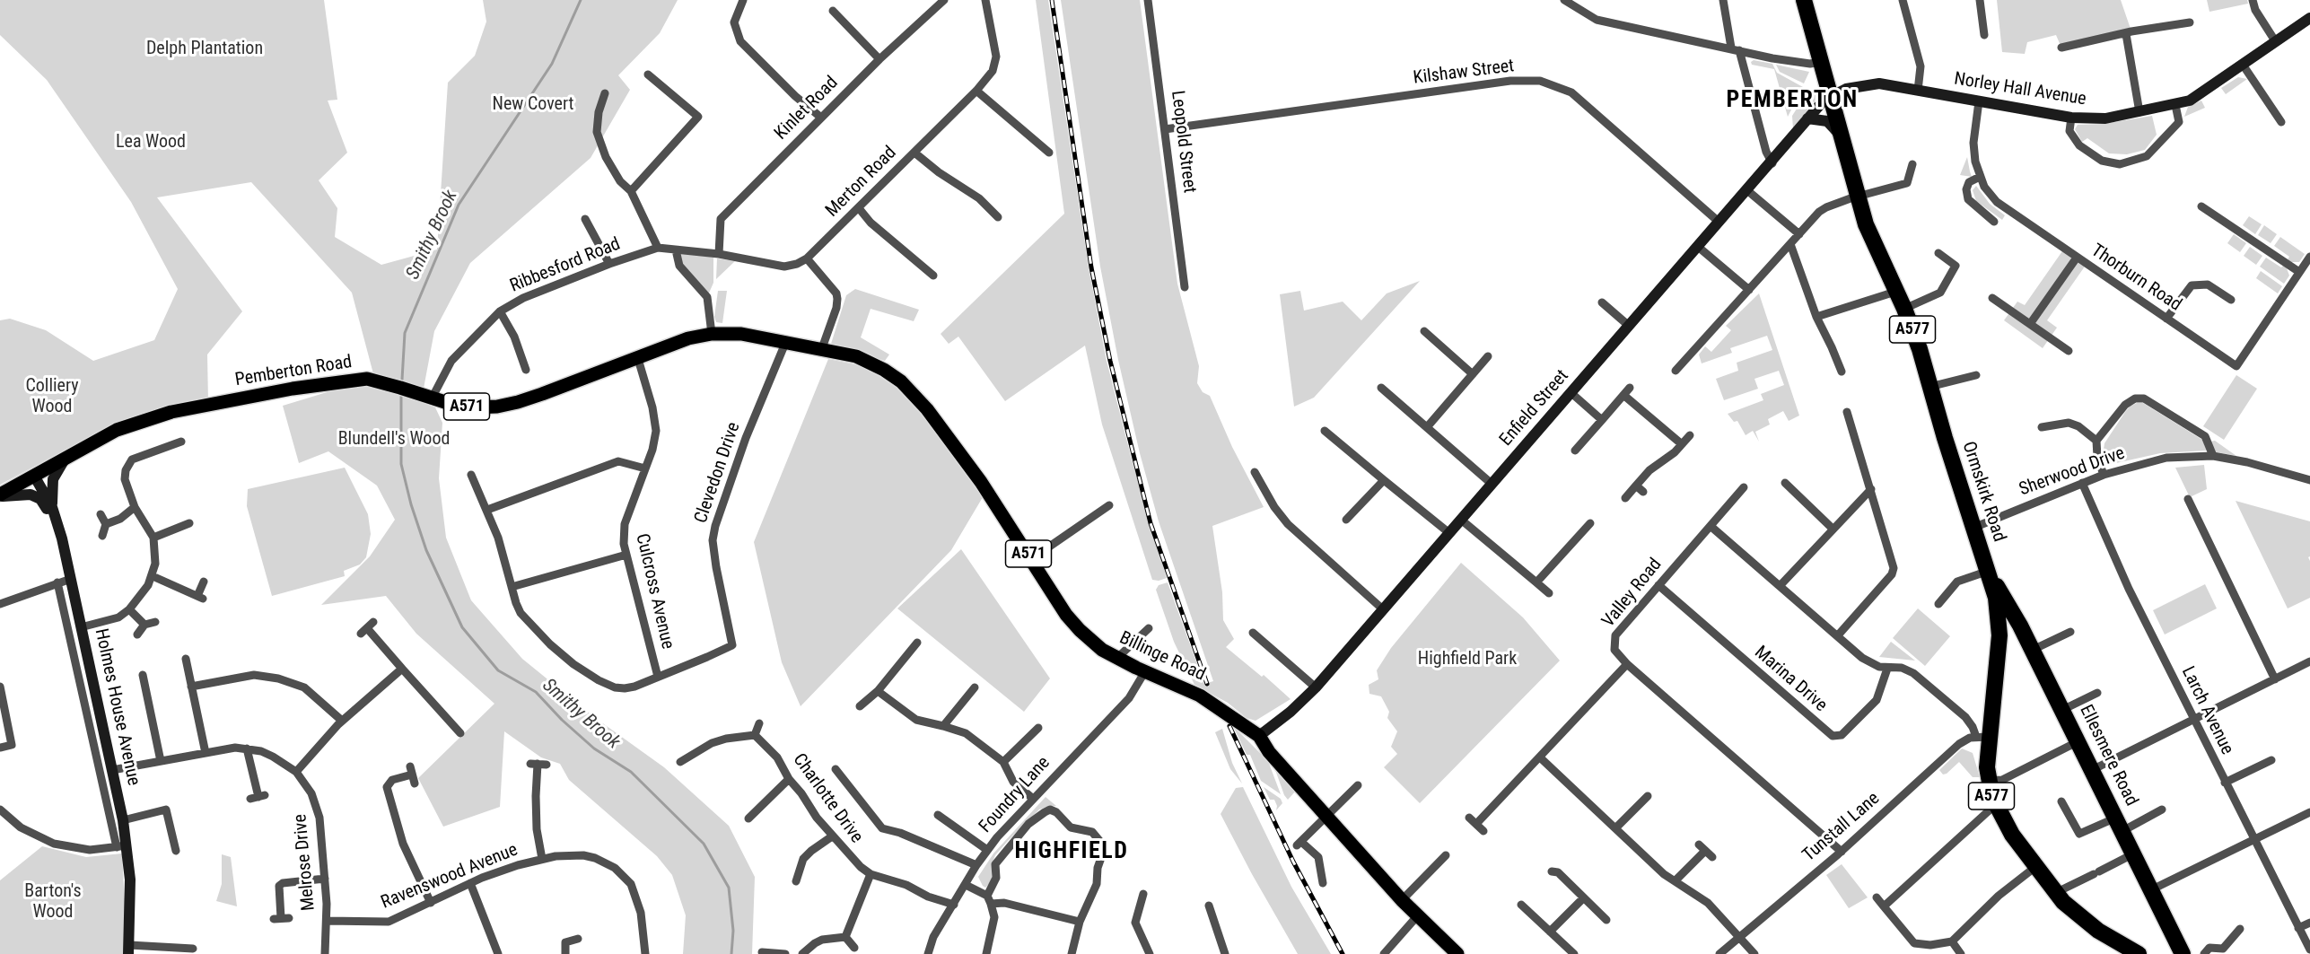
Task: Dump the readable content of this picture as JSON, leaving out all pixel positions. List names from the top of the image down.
{
  "streets": {
    "highway": ["A577", "Ormskirk Road", "Ellesmere Road"],
    "main road": ["Pemberton Road", "A571", "Billinge Road"],
    "street": [
      "Kilshaw Street",
      "Norley Hall Avenue",
      "Kinlet Road",
      "Leopold Street",
      "Merton Road",
      "Ribbesford Road",
      "Thorburn Road",
      "Enfield Street",
      "Sherwood Drive",
      "Clevedon Drive",
      "Culcross Avenue",
      "Valley Road",
      "Marina Drive",
      "Holmes House Avenue",
      "Larch Avenue",
      "Foundry Lane",
      "Charlotte Drive",
      "Tunstall Lane",
      "Melrose Drive",
      "Ravenswood Avenue"
    ]
  },
  "crossings": [
    ["Kilshaw Street", "Leopold Street"],
    ["Kilshaw Street", "Enfield Street"],
    ["Norley Hall Avenue", "Thorburn Road"],
    ["Norley Hall Avenue", "Enfield Street"],
    ["Norley Hall Avenue", "Ormskirk Road"],
    ["Kinlet Road", "Merton Road"],
    ["Merton Road", "Ribbesford Road"],
    ["Ribbesford Road", "Pemberton Road"],
    ["Pemberton Road", "Clevedon Drive"],
    ["Pemberton Road", "Culcross Avenue"],
    ["Pemberton Road", "Billinge Road"],
    ["Pemberton Road", "Holmes House Avenue"],
    ["Enfield Street", "Ormskirk Road"],
    ["Enfield Street", "Billinge Road"],
    ["Sherwood Drive", "Ormskirk Road"],
    ["Sherwood Drive", "Larch Avenue"],
    ["Clevedon Drive", "Culcross Avenue"],
    ["Ormskirk Road", "Ellesmere Road"],
    ["Ormskirk Road", "Tunstall Lane"],
    ["Valley Road", "Marina Drive"],
    ["Valley Road", "Tunstall Lane"],
    ["Billinge Road", "Foundry Lane"],
    ["Holmes House Avenue", "Melrose Drive"],
    ["Foundry Lane", "Charlotte Drive"],
    ["Melrose Drive", "Ravenswood Avenue"]
  ],
  "districts": ["PEMBERTON", "HIGHFIELD"],
  "water": ["Smithy Brook"],
  "parks": [
    "Delph Plantation",
    "New Covert",
    "Lea Wood",
    "Colliery Wood",
    "Blundell's Wood",
    "Highfield Park",
    "Barton's Wood"
  ]
}
